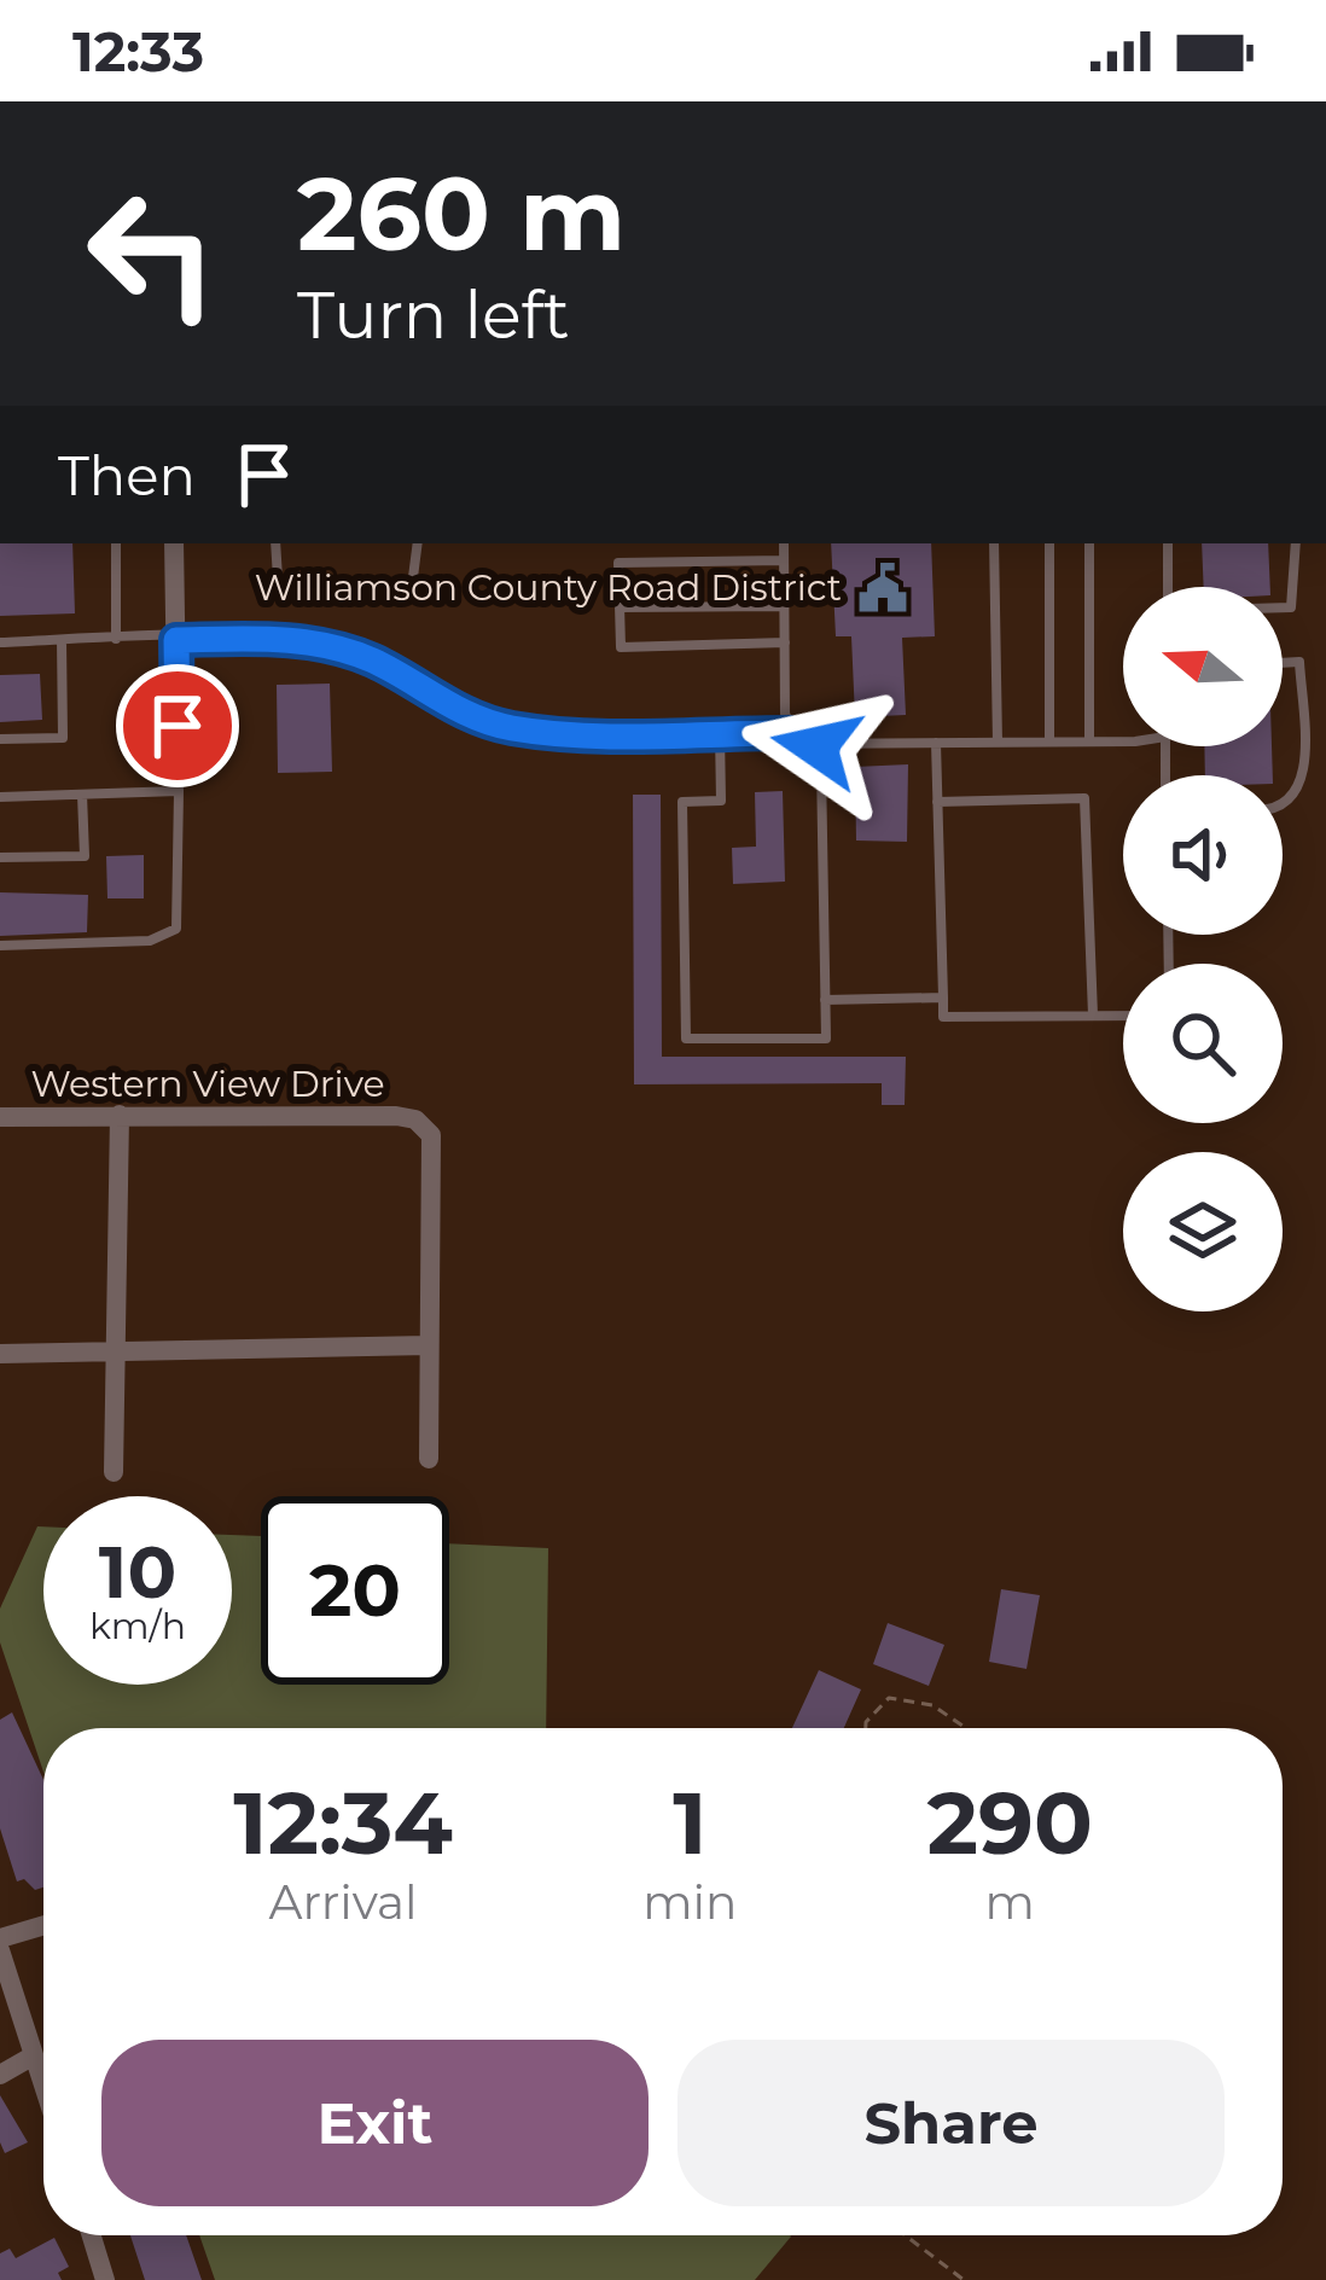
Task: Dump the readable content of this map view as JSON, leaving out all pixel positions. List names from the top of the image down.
{
  "streets": {
    "street": ["Western View Drive"]
  },
  "places": {
    "public building": ["Williamson County Road District"]
  },
  "north": "left",
  "page": {
    "status": "12:33",
    "turn": ["260 m", "Turn left"],
    "then": "Then",
    "speed": "10 km/h",
    "limit": "20",
    "eta": [
      "12:34",
      "Arrival",
      "1",
      "min",
      "290",
      "m"
    ],
    "buttons": ["Exit", "Share"]
  }
}
